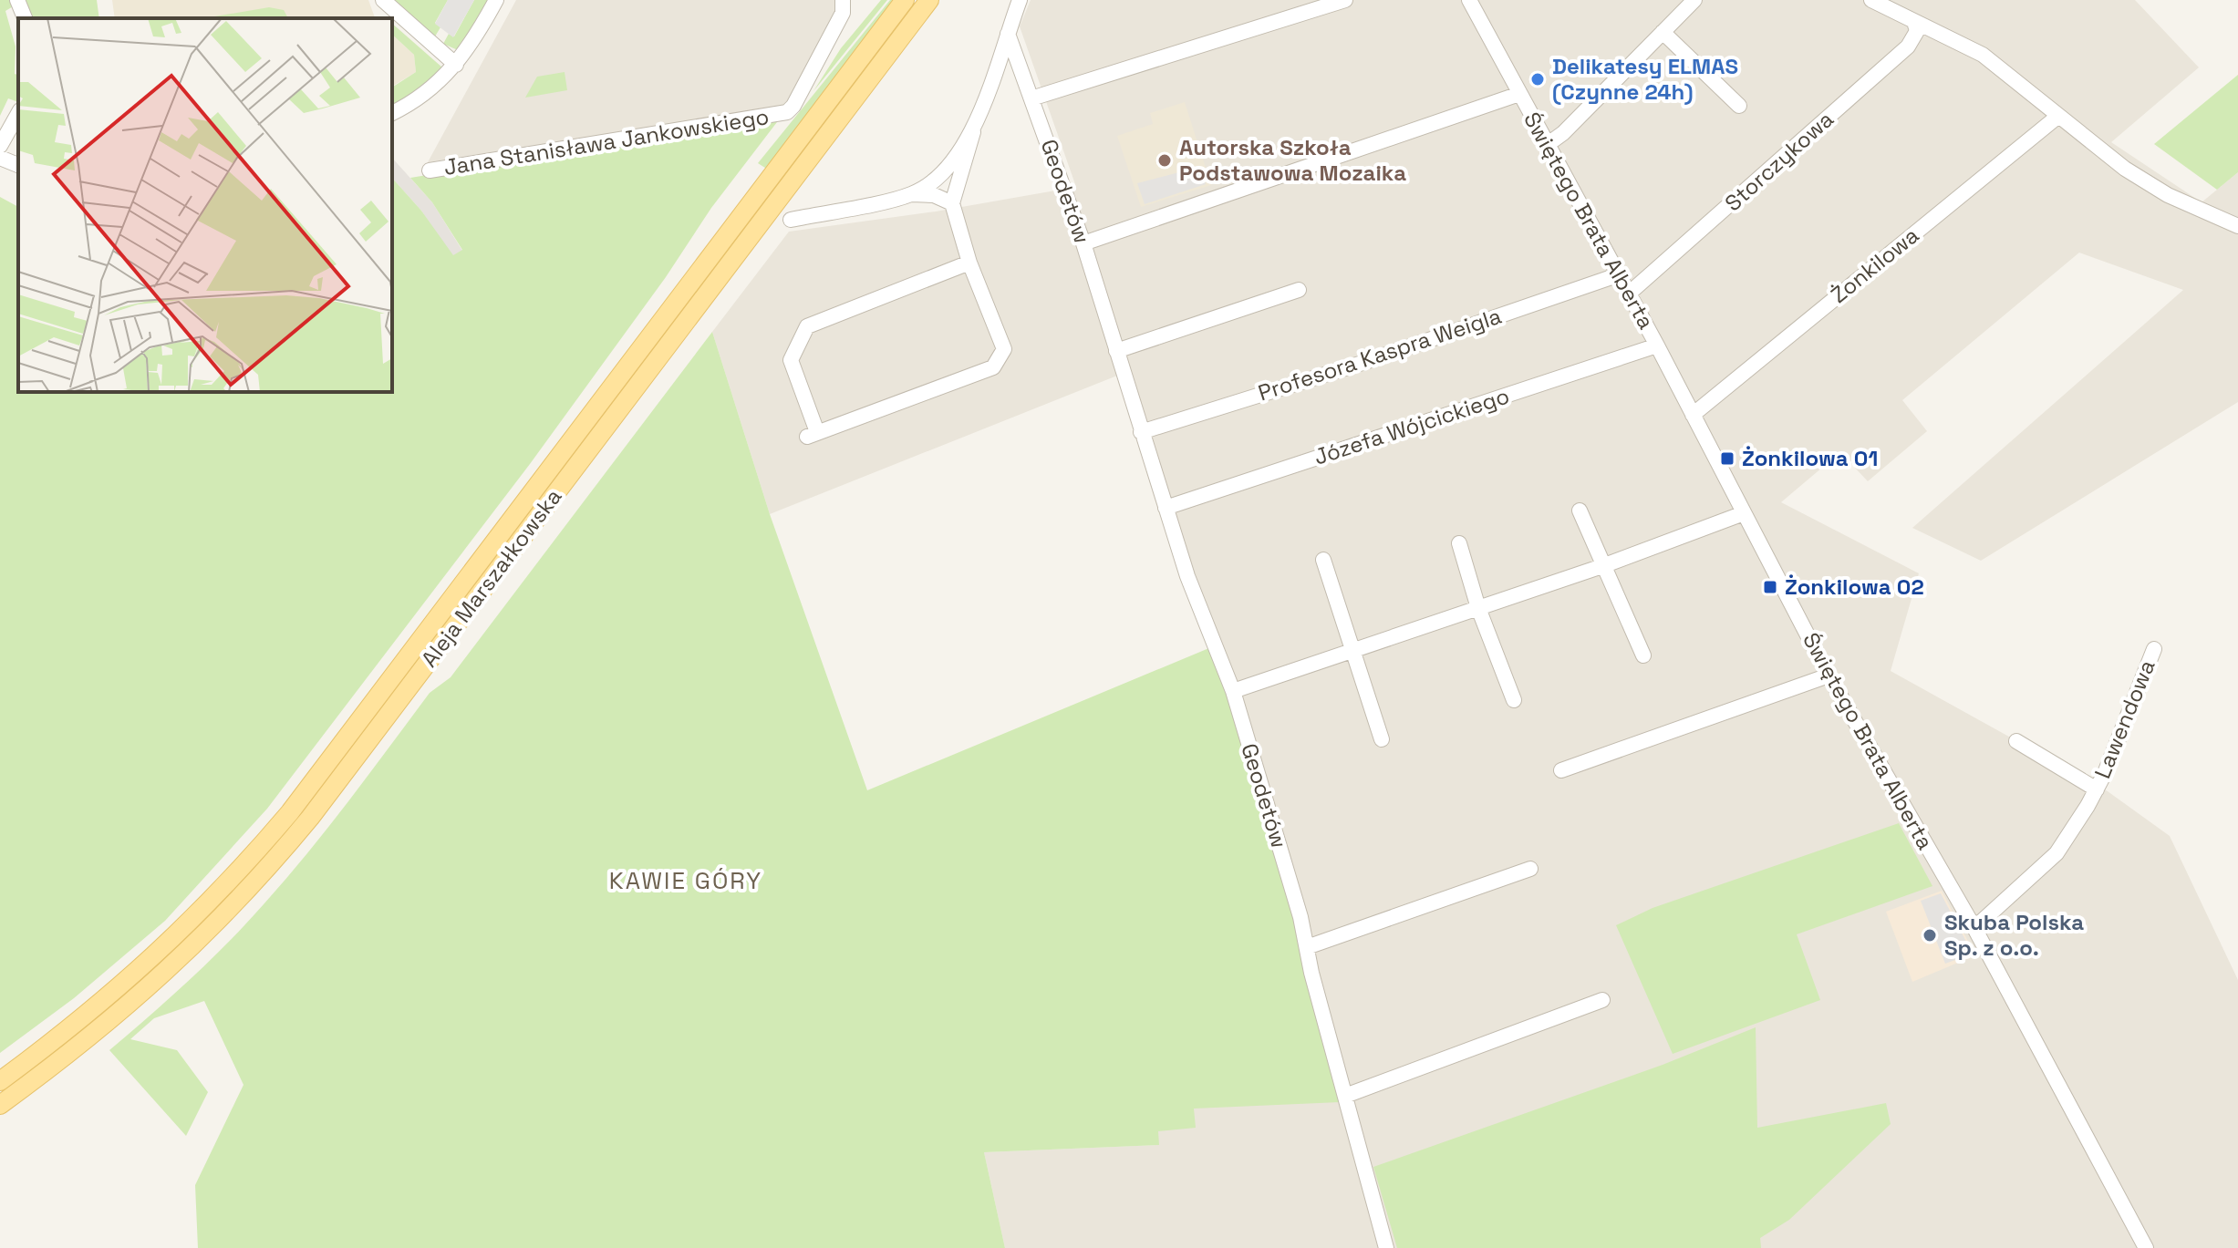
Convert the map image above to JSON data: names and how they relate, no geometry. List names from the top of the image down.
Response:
{
  "streets": {
    "main road": ["Aleja Marszałkowska"],
    "street": [
      "Jana Stanisława Jankowskiego",
      "Storczykowa",
      "Geodetów",
      "Świętego Brata Alberta",
      "Żonkilowa",
      "Profesora Kaspra Weigla",
      "Józefa Wójcickiego",
      "Lawendowa"
    ]
  },
  "crossings": [
    ["Storczykowa", "Świętego Brata Alberta"],
    ["Geodetów", "Profesora Kaspra Weigla"],
    ["Geodetów", "Józefa Wójcickiego"],
    ["Świętego Brata Alberta", "Żonkilowa"],
    ["Świętego Brata Alberta", "Profesora Kaspra Weigla"],
    ["Świętego Brata Alberta", "Józefa Wójcickiego"],
    ["Świętego Brata Alberta", "Lawendowa"]
  ],
  "districts": ["KAWIE GÓRY"],
  "places": {
    "other": ["Delikatesy ELMAS (Czynne 24h)", "Autorska Szkoła Podstawowa Mozaika", "Skuba Polska Sp. z o.o."],
    "transit": ["Żonkilowa 01", "Żonkilowa 02"]
  }
}
